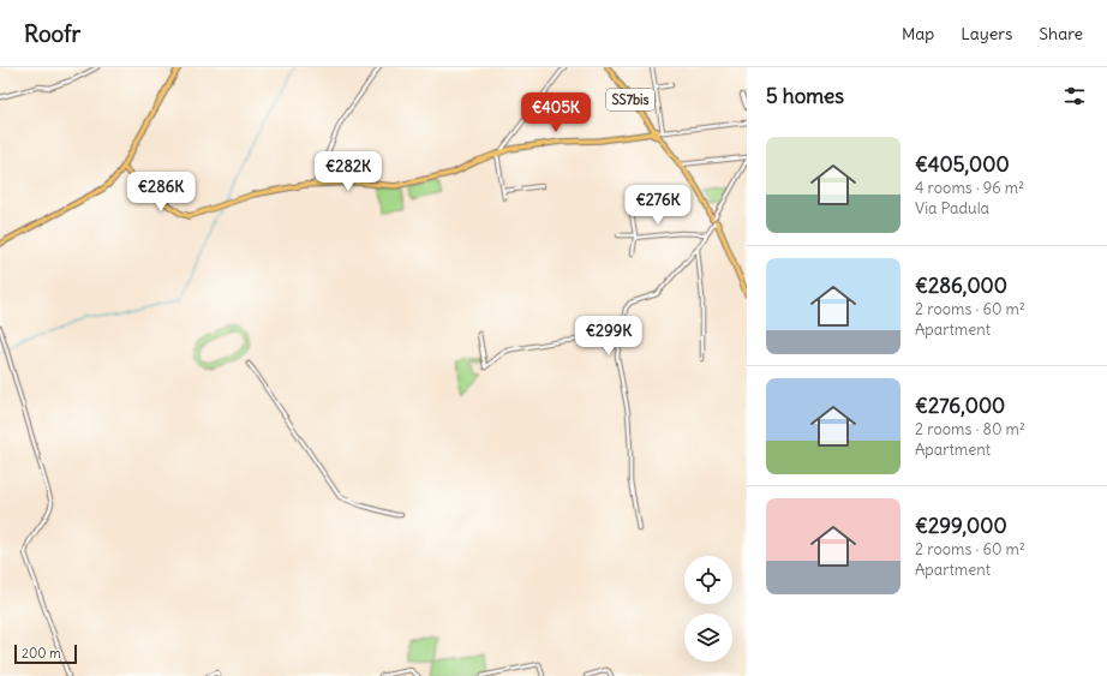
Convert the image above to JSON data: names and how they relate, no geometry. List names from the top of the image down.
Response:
{
  "streets": {
    "main road": ["SS7bis"]
  },
  "scale_bar": "200 m",
  "page": {
    "header": "Roofr",
    "nav": ["Map", "Layers", "Share"],
    "heading": "5 homes",
    "price": [
      "€405K",
      "€282K",
      "€286K",
      "€276K",
      "€299K"
    ],
    "list": [
      {
        "name": "€405,000",
        "note": "4 rooms · 96 m² · Via Padula"
      },
      {
        "name": "€286,000",
        "note": "2 rooms · 60 m² · Apartment"
      },
      {
        "name": "€276,000",
        "note": "2 rooms · 80 m² · Apartment"
      },
      {
        "name": "€299,000",
        "note": "2 rooms · 60 m² · Apartment"
      }
    ],
    "scale": "200 m"
  }
}
